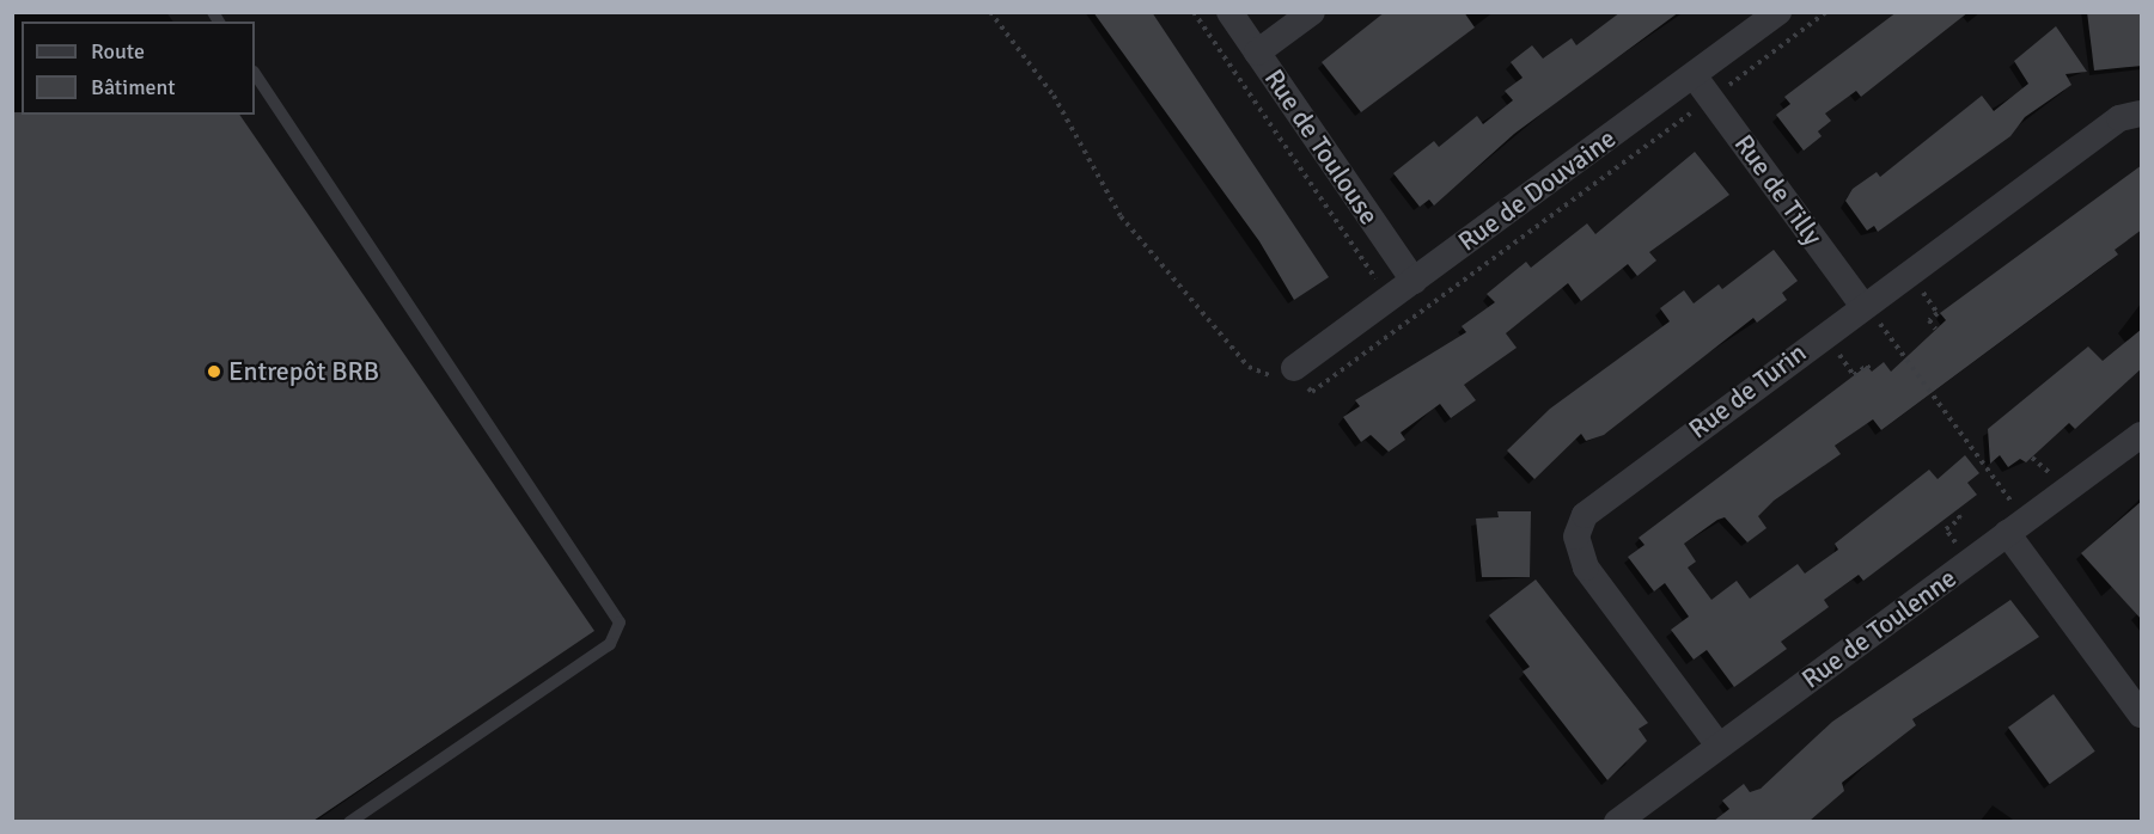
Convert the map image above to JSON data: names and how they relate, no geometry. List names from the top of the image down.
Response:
{
  "streets": {
    "street": [
      "Rue de Toulouse",
      "Rue de Douvaine",
      "Rue de Tilly",
      "Rue de Turin",
      "Rue de Toulenne"
    ]
  },
  "crossings": [
    ["Rue de Toulouse", "Rue de Douvaine"],
    ["Rue de Douvaine", "Rue de Tilly"],
    ["Rue de Tilly", "Rue de Turin"],
    ["Rue de Turin", "Rue de Toulenne"]
  ],
  "places": ["Entrepôt BRB"],
  "legend": ["Route", "Bâtiment"]
}
